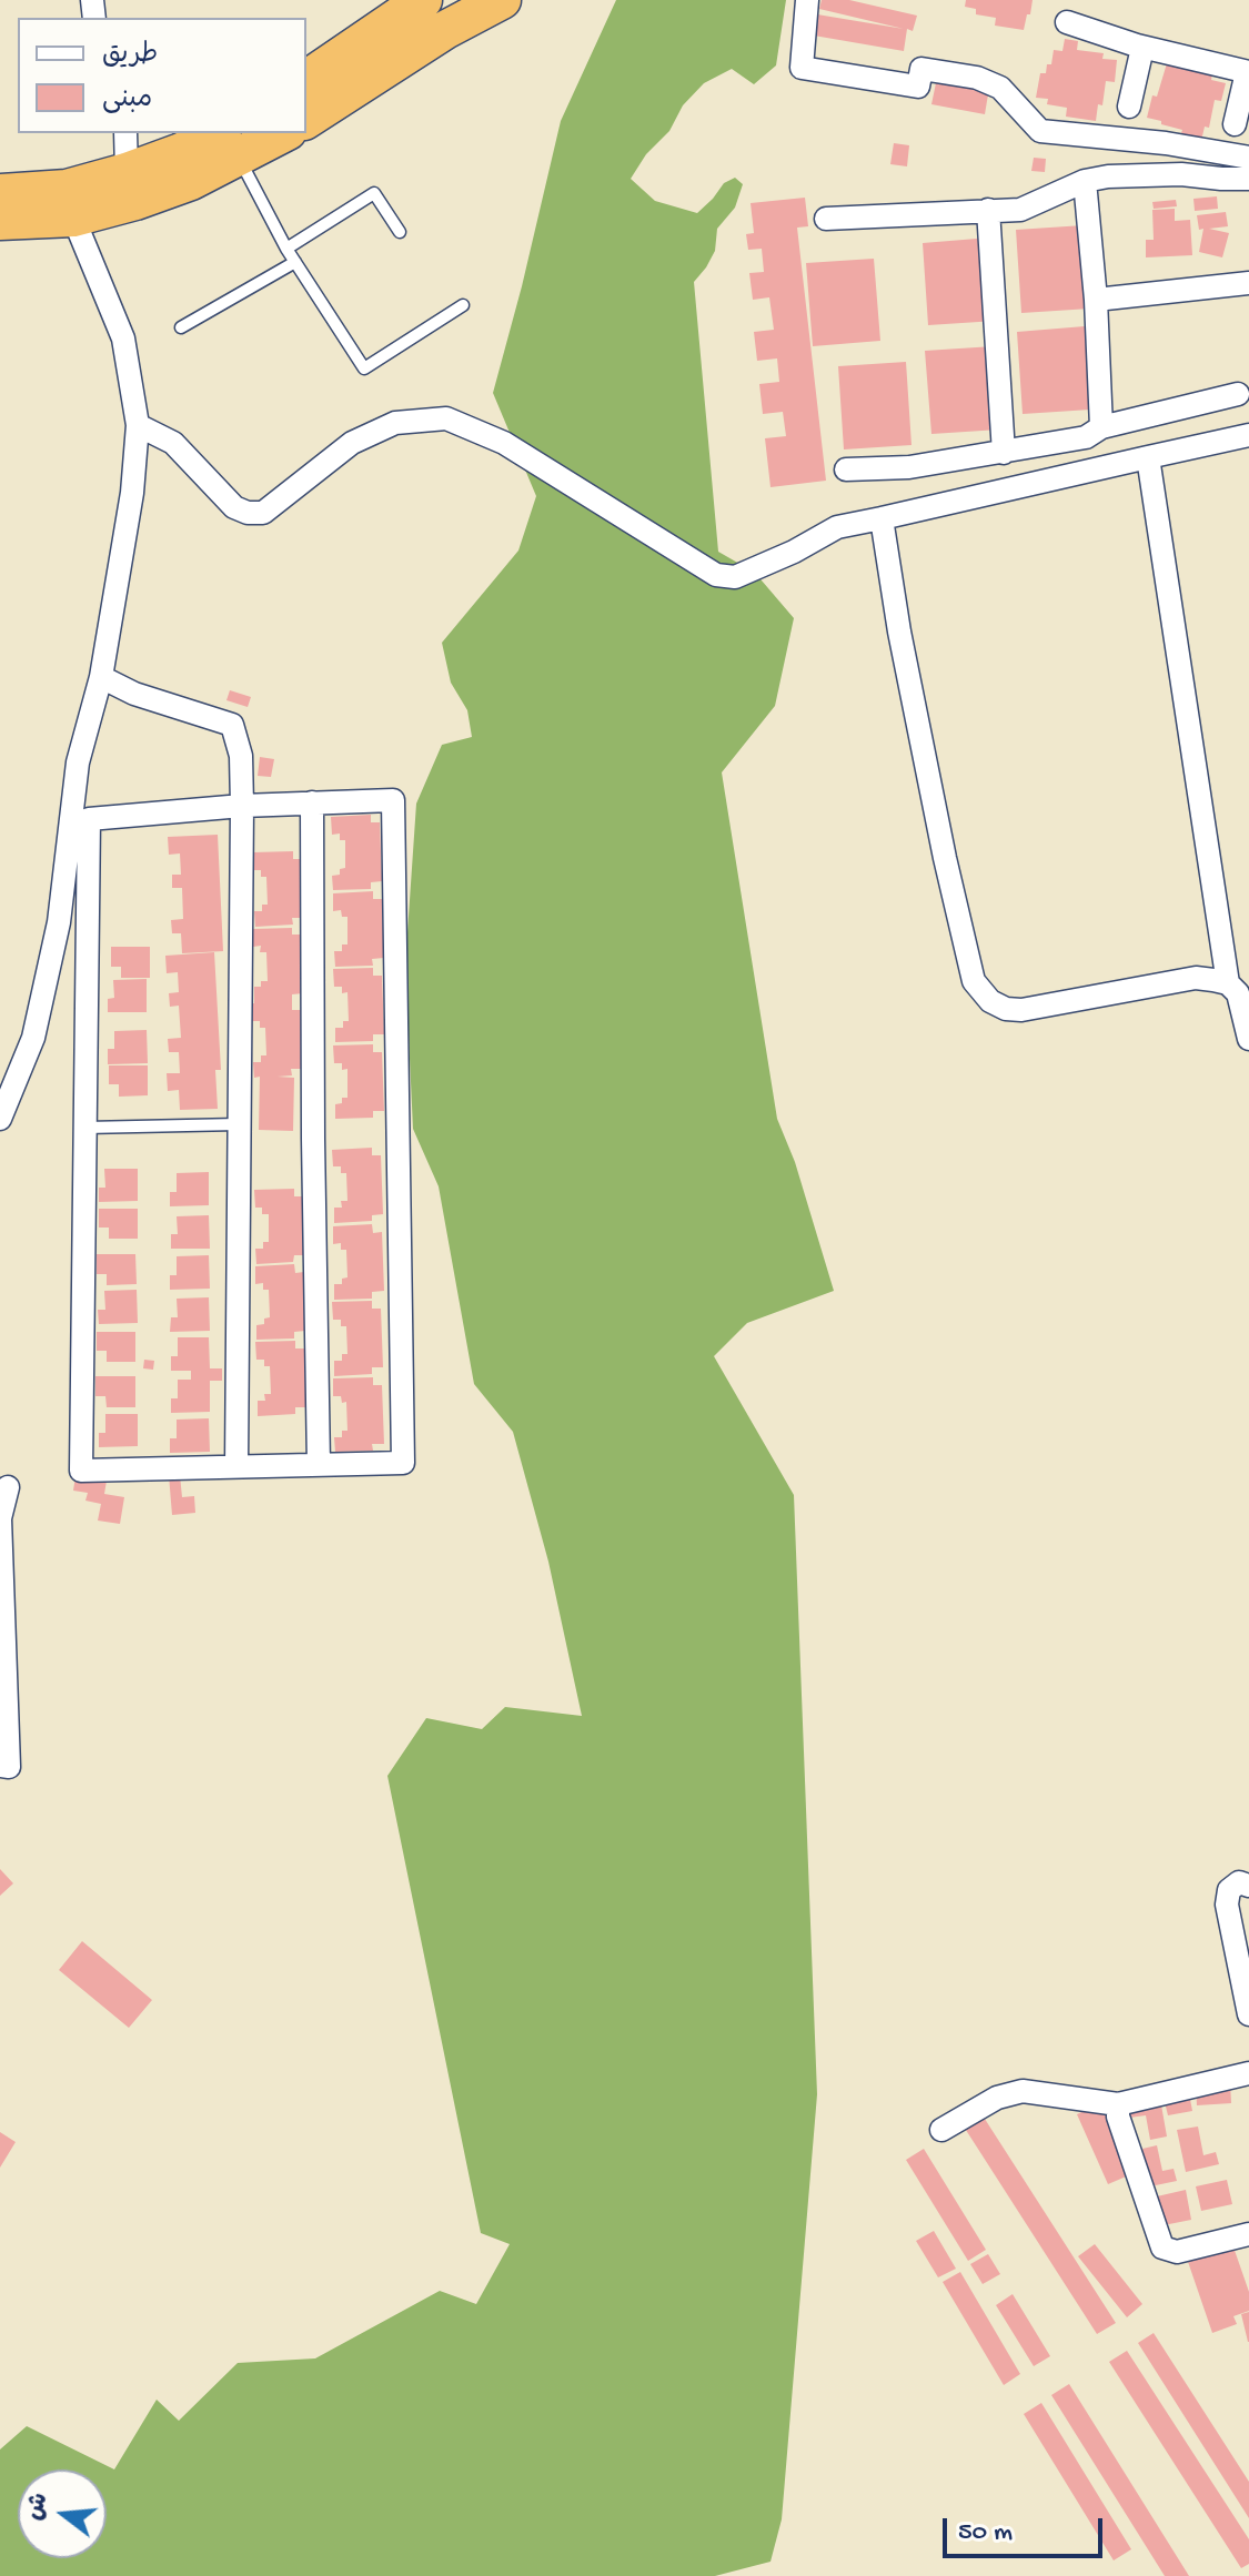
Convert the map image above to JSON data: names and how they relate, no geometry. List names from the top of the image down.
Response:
{
  "legend": ["طريق", "مبنى"],
  "scale_bar": "50 m",
  "north": "left"
}
